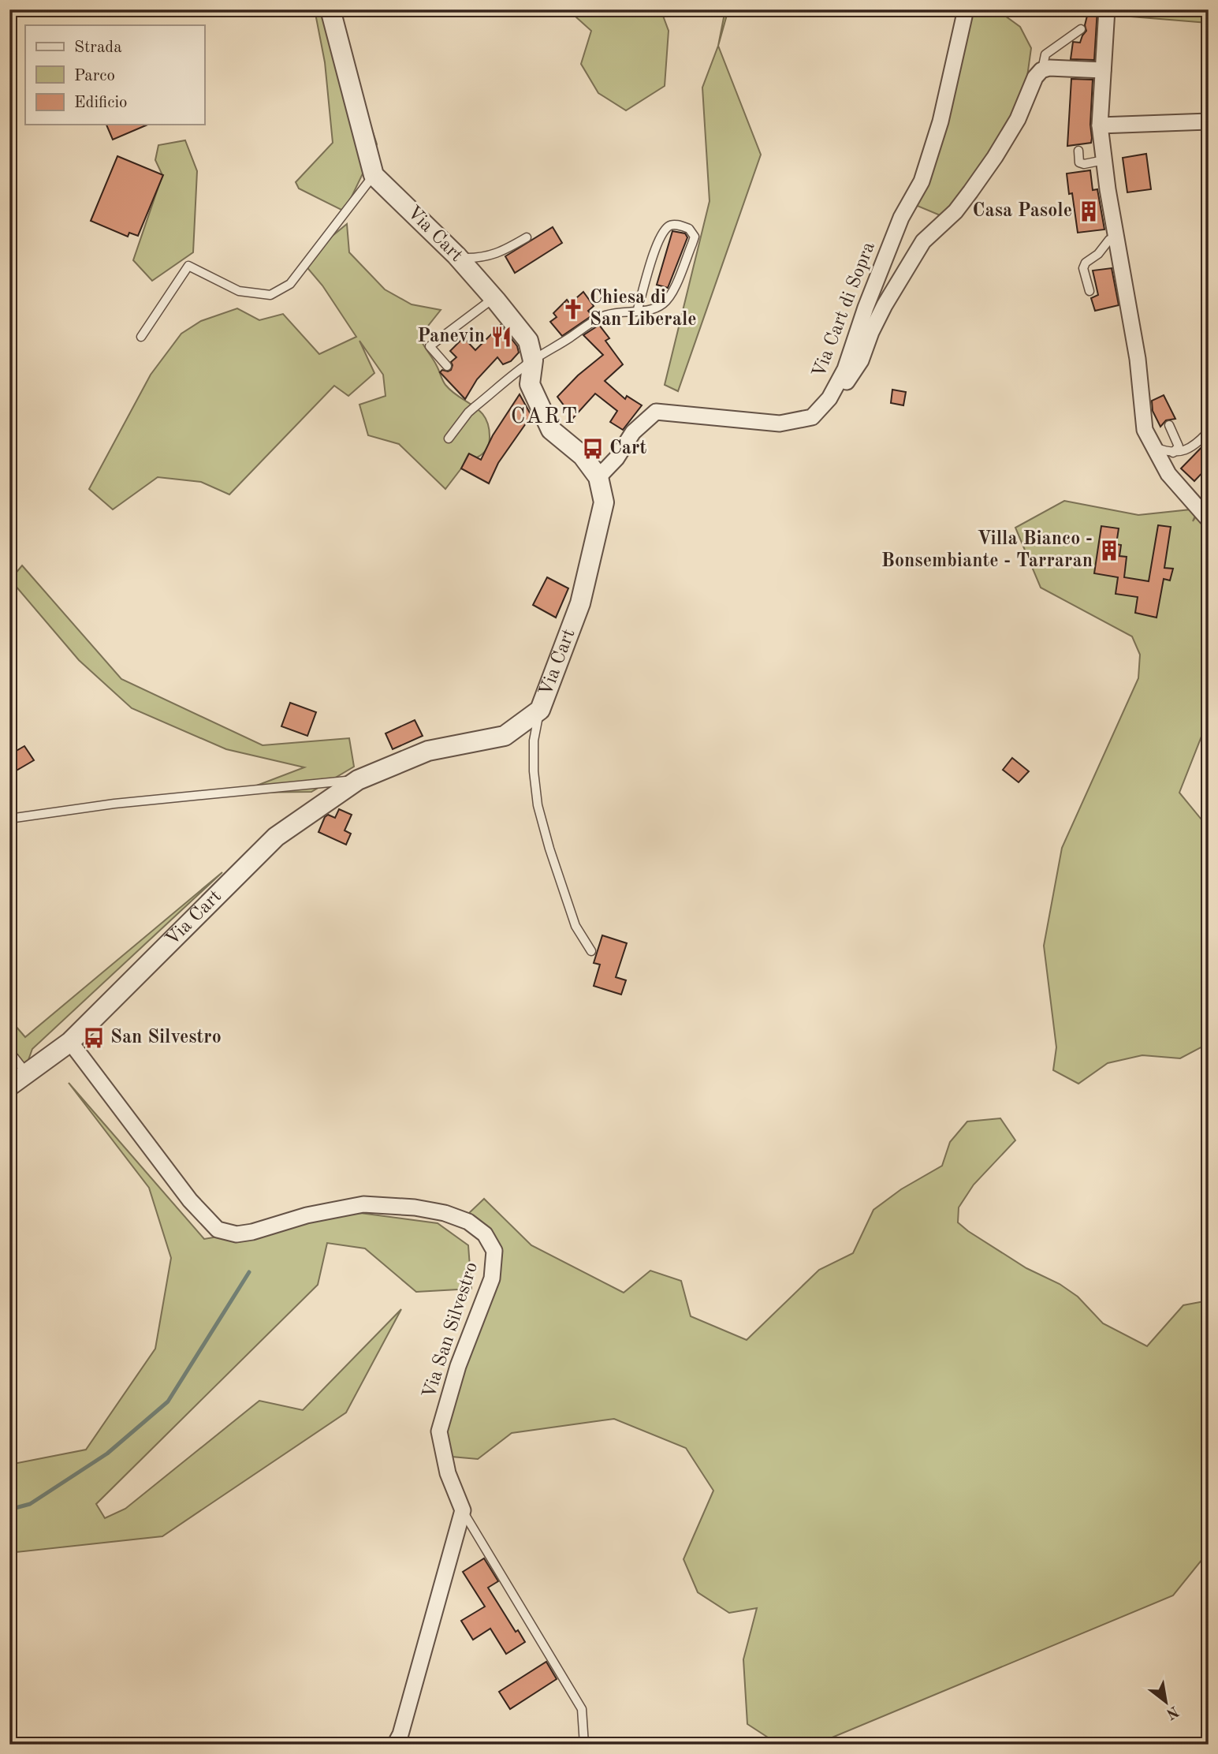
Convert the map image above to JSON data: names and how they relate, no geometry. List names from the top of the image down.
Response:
{
  "streets": {
    "street": ["Via Cart", "Via Cart di Sopra", "Via San Silvestro"]
  },
  "crossings": [
    ["Via Cart", "Via San Silvestro"]
  ],
  "districts": ["CART"],
  "places": {
    "building": ["Casa Pasole", "Villa Bianco - Bonsembiante - Tarraran"],
    "church": ["Chiesa di San Liberale"],
    "restaurant": ["Panevin"],
    "bus stop": ["Cart", "San Silvestro"]
  },
  "legend": ["Strada", "Parco", "Edificio"],
  "north": "bottom right"
}
